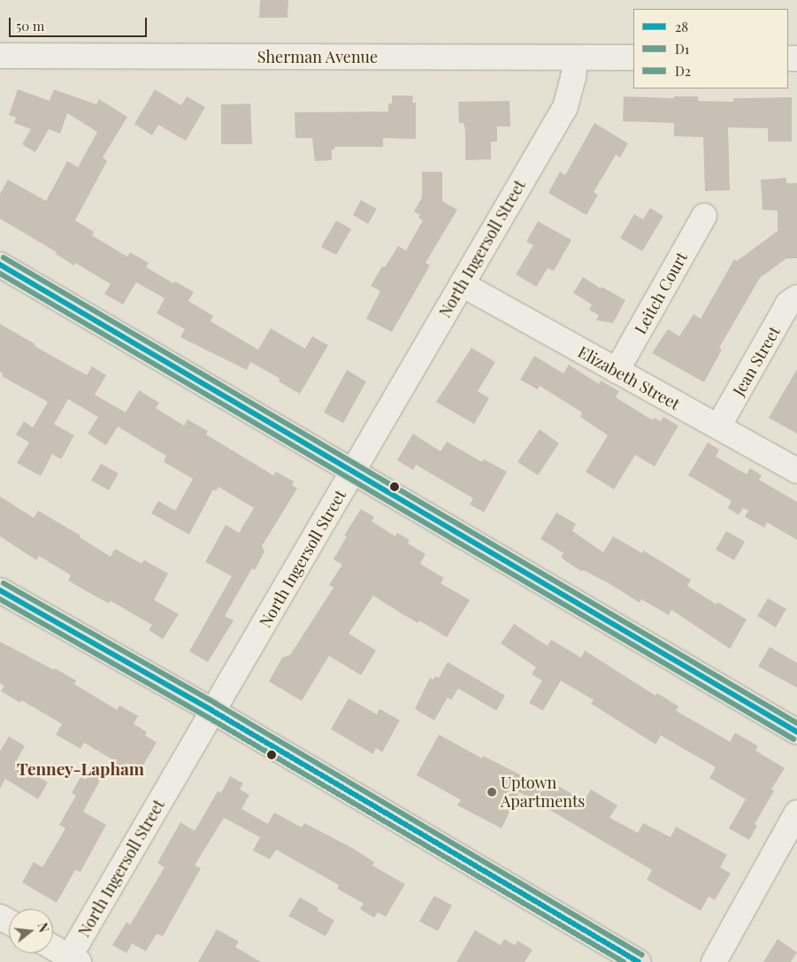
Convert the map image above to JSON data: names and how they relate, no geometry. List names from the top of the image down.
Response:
{
  "streets": {
    "street": [
      "Sherman Avenue",
      "North Ingersoll Street",
      "Leitch Court",
      "Jean Street",
      "Elizabeth Street"
    ]
  },
  "crossings": [
    ["Sherman Avenue", "North Ingersoll Street"],
    ["North Ingersoll Street", "Elizabeth Street"],
    ["Leitch Court", "Elizabeth Street"],
    ["Jean Street", "Elizabeth Street"]
  ],
  "districts": ["Tenney-Lapham"],
  "places": ["Uptown Apartments"],
  "lines": ["transit line D2", "transit line 28", "transit line D1"],
  "legend": ["28", "D1", "D2"],
  "scale_bar": "50 m",
  "north": "right"
}
